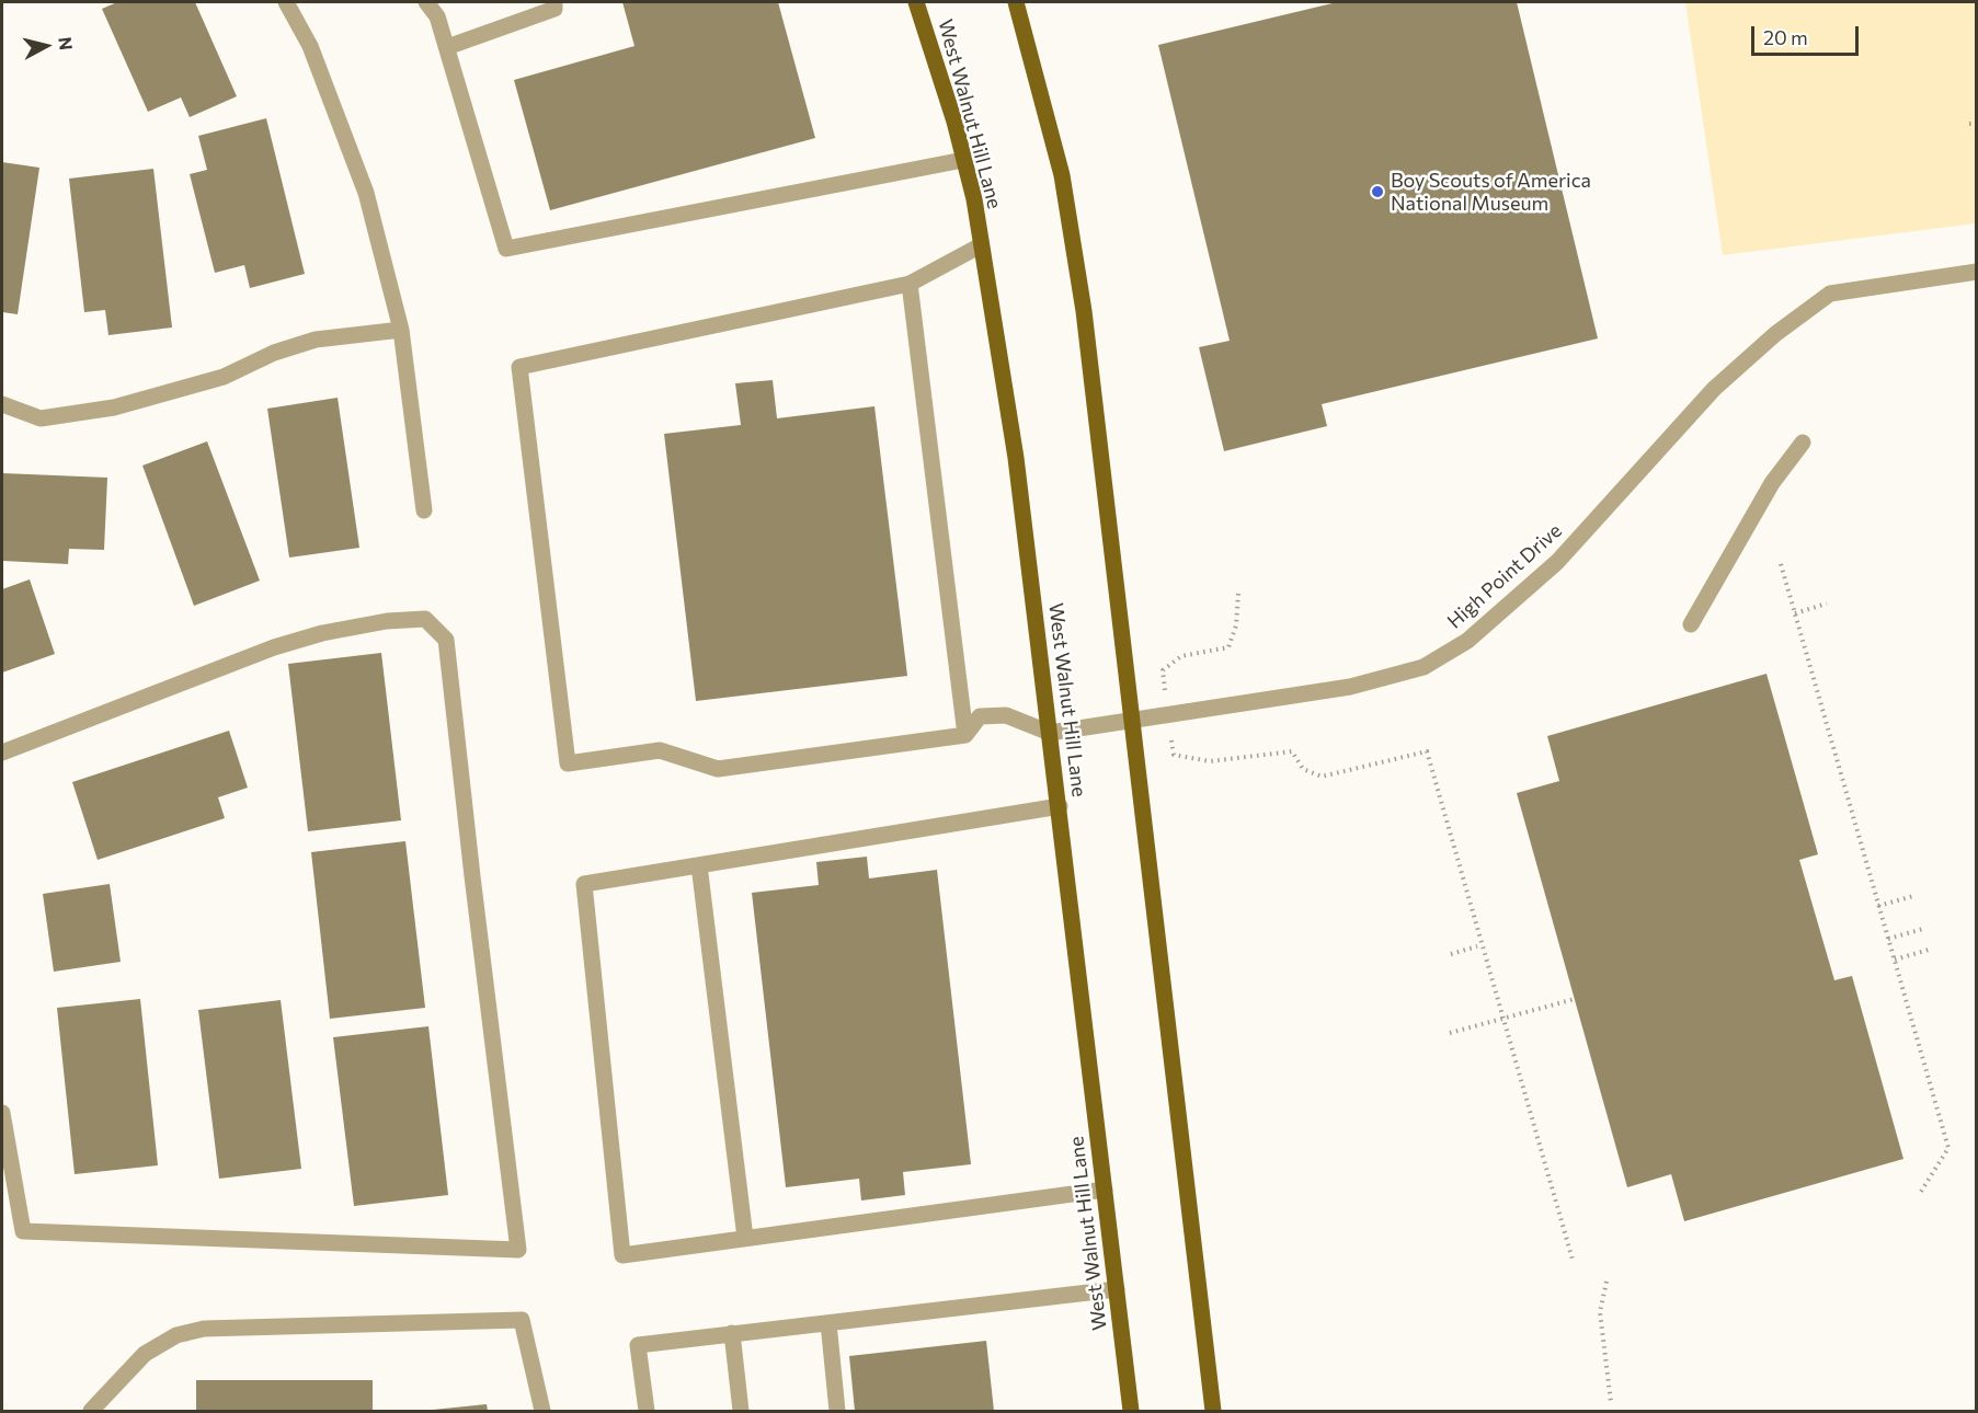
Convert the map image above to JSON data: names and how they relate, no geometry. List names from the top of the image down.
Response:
{
  "streets": {
    "main road": ["West Walnut Hill Lane"],
    "street": ["High Point Drive"]
  },
  "crossings": [
    ["West Walnut Hill Lane", "High Point Drive"]
  ],
  "places": ["Boy Scouts of America National Museum"],
  "scale_bar": "20 m",
  "north": "right"
}
